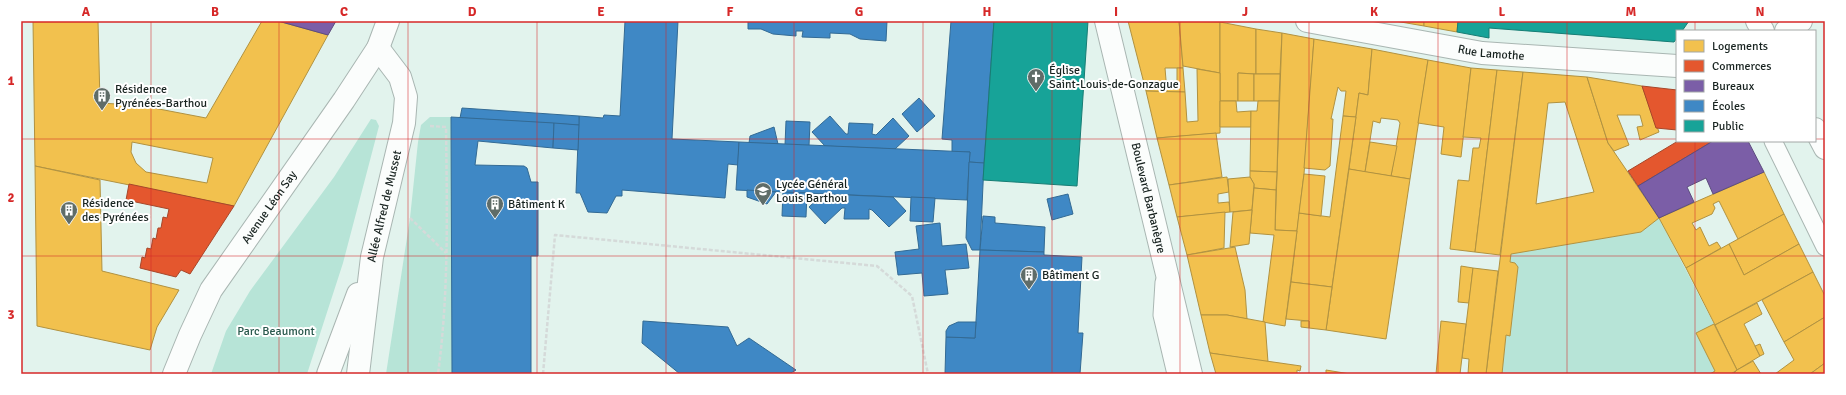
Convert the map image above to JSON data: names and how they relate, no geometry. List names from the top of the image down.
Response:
{
  "streets": {
    "street": [
      "Rue Lamothe",
      "Boulevard Barbanègre",
      "Avenue Léon Say",
      "Allée Alfred de Musset"
    ]
  },
  "crossings": [
    ["Avenue Léon Say", "Allée Alfred de Musset"]
  ],
  "parks": ["Parc Beaumont"],
  "places": {
    "church": ["Église Saint-Louis-de-Gonzague"],
    "building": [
      "Résidence Pyrénées-Barthou",
      "Bâtiment K",
      "Résidence des Pyrénées",
      "Bâtiment G"
    ],
    "school or university": ["Lycée Général Louis Barthou"]
  },
  "legend": [
    "Logements",
    "Commerces",
    "Bureaux",
    "Écoles",
    "Public"
  ],
  "grid": {
    "columns": [
      "A",
      "B",
      "C",
      "D",
      "E",
      "F",
      "G",
      "H",
      "I",
      "J",
      "K",
      "L",
      "M",
      "N"
    ],
    "rows": ["1", "2", "3"]
  }
}
